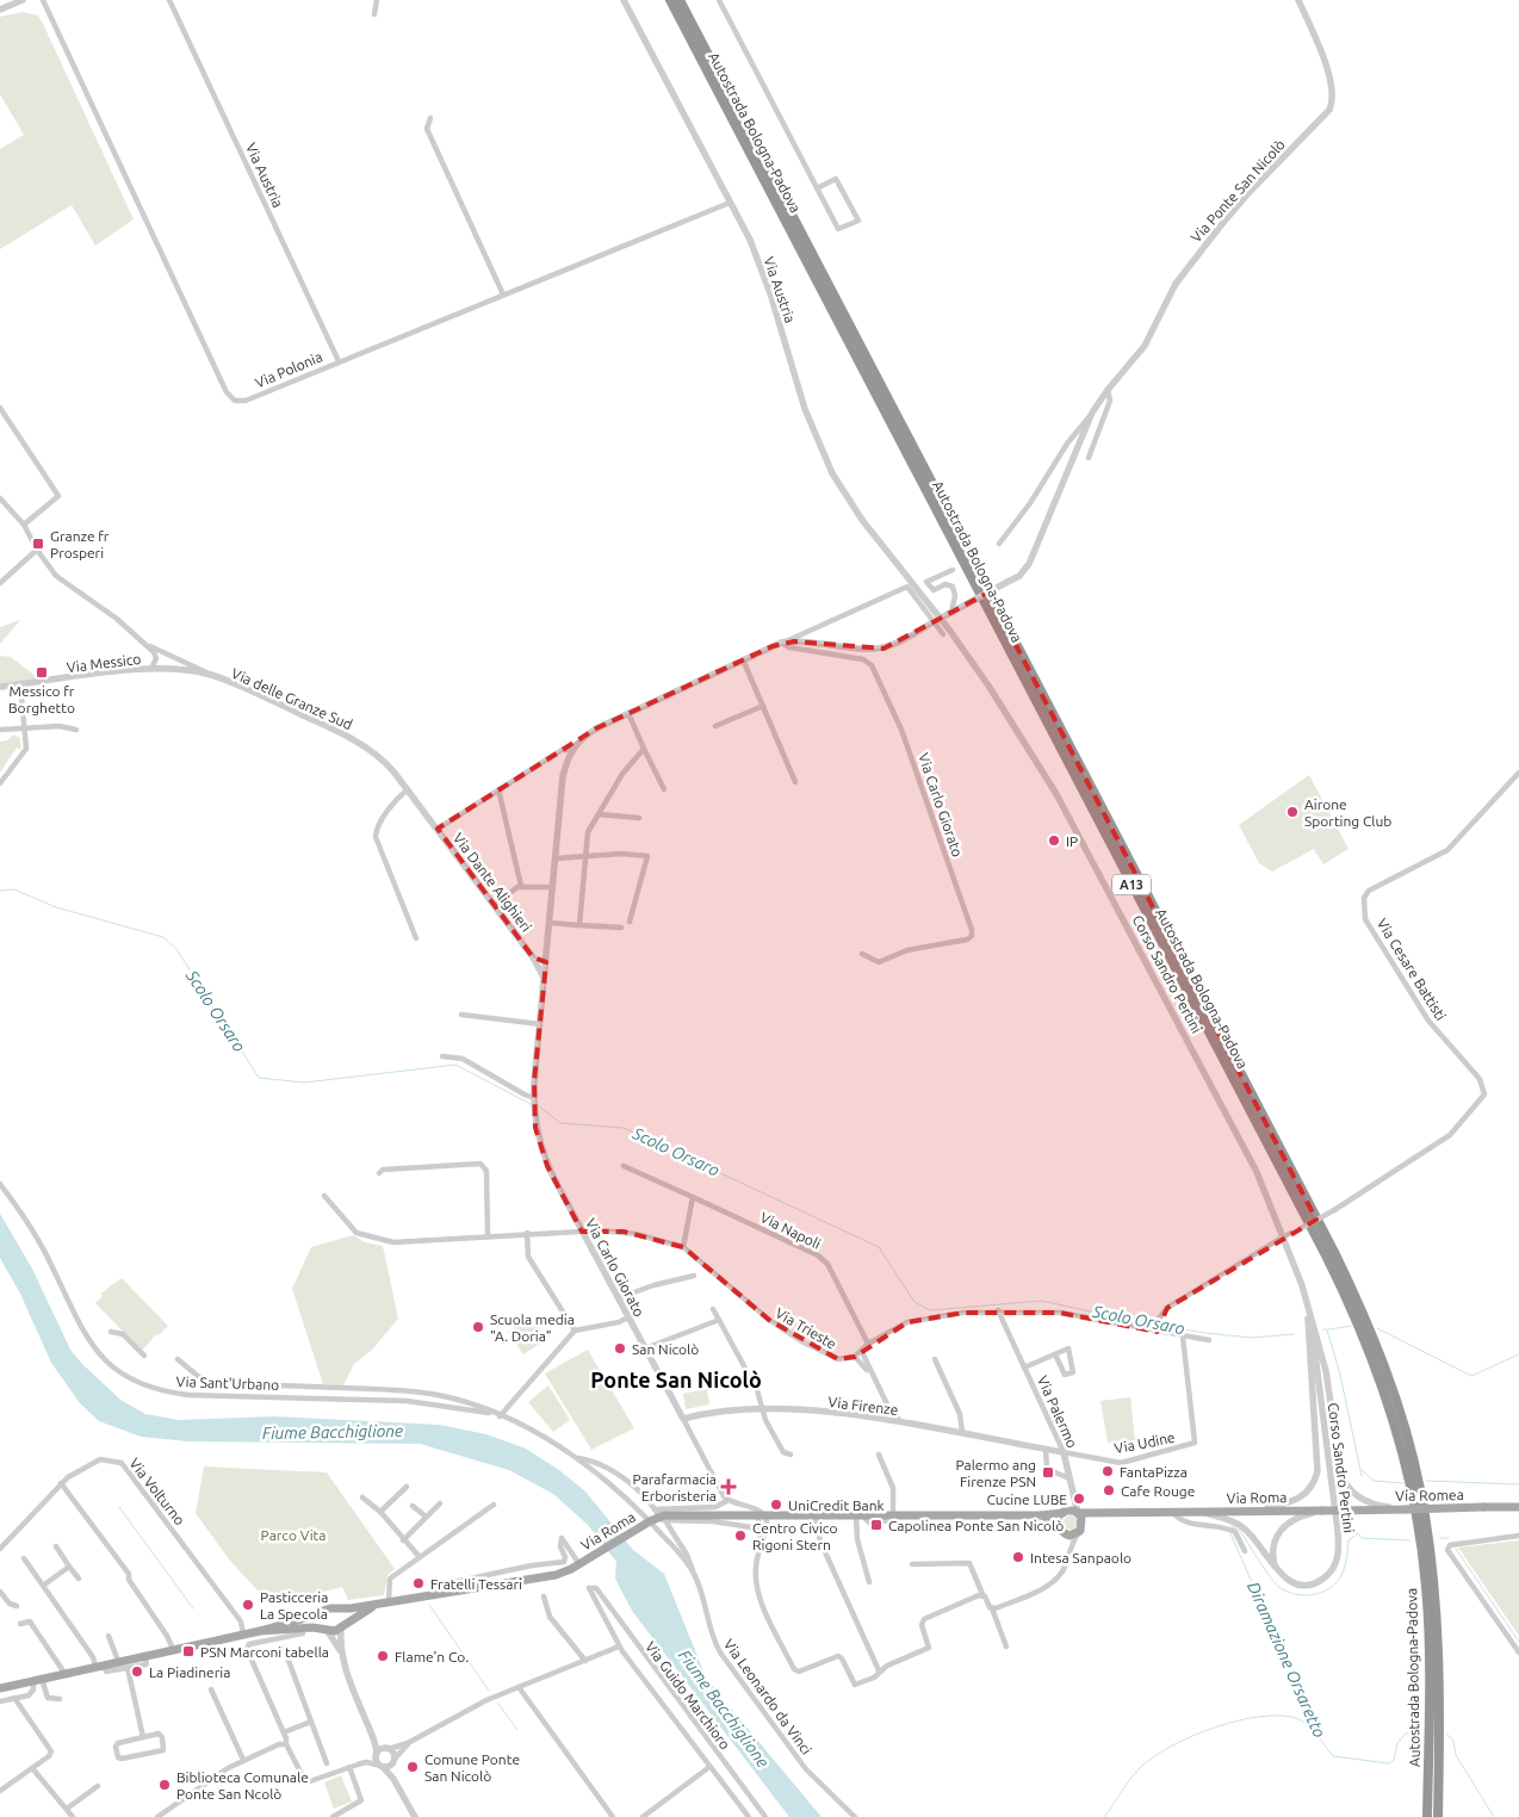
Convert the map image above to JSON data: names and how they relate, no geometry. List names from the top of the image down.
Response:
{
  "streets": {
    "highway": ["Autostrada Bologna-Padova", "A13"],
    "main road": ["Via Romea", "Via Roma"],
    "street": [
      "Via Austria",
      "Via Ponte San Nicolò",
      "Via Polonia",
      "Via Messico",
      "Via delle Granze Sud",
      "Via Carlo Giorato",
      "Via Dante Alighieri",
      "Via Cesare Battisti",
      "Corso Sandro Pertini",
      "Via Napoli",
      "Via Trieste",
      "Via Sant'Urbano",
      "Via Firenze",
      "Via Palermo",
      "Via Udine",
      "Via Volturno",
      "Via Guido Marchioro",
      "Via Leonardo da Vinci"
    ]
  },
  "crossings": [
    ["Via Austria", "Via Polonia"],
    ["Via Austria", "Corso Sandro Pertini"],
    ["Via Messico", "Via delle Granze Sud"],
    ["Via delle Granze Sud", "Via Dante Alighieri"],
    ["Via Carlo Giorato", "Via Dante Alighieri"],
    ["Via Carlo Giorato", "Via Trieste"],
    ["Via Carlo Giorato", "Via Firenze"],
    ["Via Carlo Giorato", "Via Roma"],
    ["Corso Sandro Pertini", "Via Romea"],
    ["Corso Sandro Pertini", "Via Roma"],
    ["Via Sant'Urbano", "Via Roma"],
    ["Via Sant'Urbano", "Via Leonardo da Vinci"],
    ["Via Firenze", "Via Palermo"],
    ["Via Firenze", "Via Udine"],
    ["Via Palermo", "Via Udine"],
    ["Via Palermo", "Via Roma"],
    ["Via Romea", "Via Roma"],
    ["Via Roma", "Via Leonardo da Vinci"]
  ],
  "districts": ["Ponte San Nicolò"],
  "water": ["Scolo Orsaro", "Fiume Bacchiglione", "Diramazione Orsaretto"],
  "parks": ["Parco Vita"],
  "places": {
    "transit": [
      "Granze fr Prosperi",
      "Messico fr Borghetto",
      "Palermo ang Firenze PSN",
      "Capolinea Ponte San Nicolò",
      "PSN Marconi tabella"
    ],
    "other": [
      "Airone Sporting Club",
      "IP",
      "Scuola media \"A. Doria\"",
      "San Nicolò",
      "FantaPizza",
      "Cafe Rouge",
      "Cucine LUBE",
      "UniCredit Bank",
      "Centro Civico Rigoni Stern",
      "Intesa Sanpaolo",
      "Fratelli Tessari",
      "Pasticceria La Specola",
      "Flame'n Co.",
      "La Piadineria",
      "Comune Ponte San Nicolò",
      "Biblioteca Comunale Ponte San Ncolò"
    ],
    "health": ["Parafarmacia Erboristeria"]
  }
}
